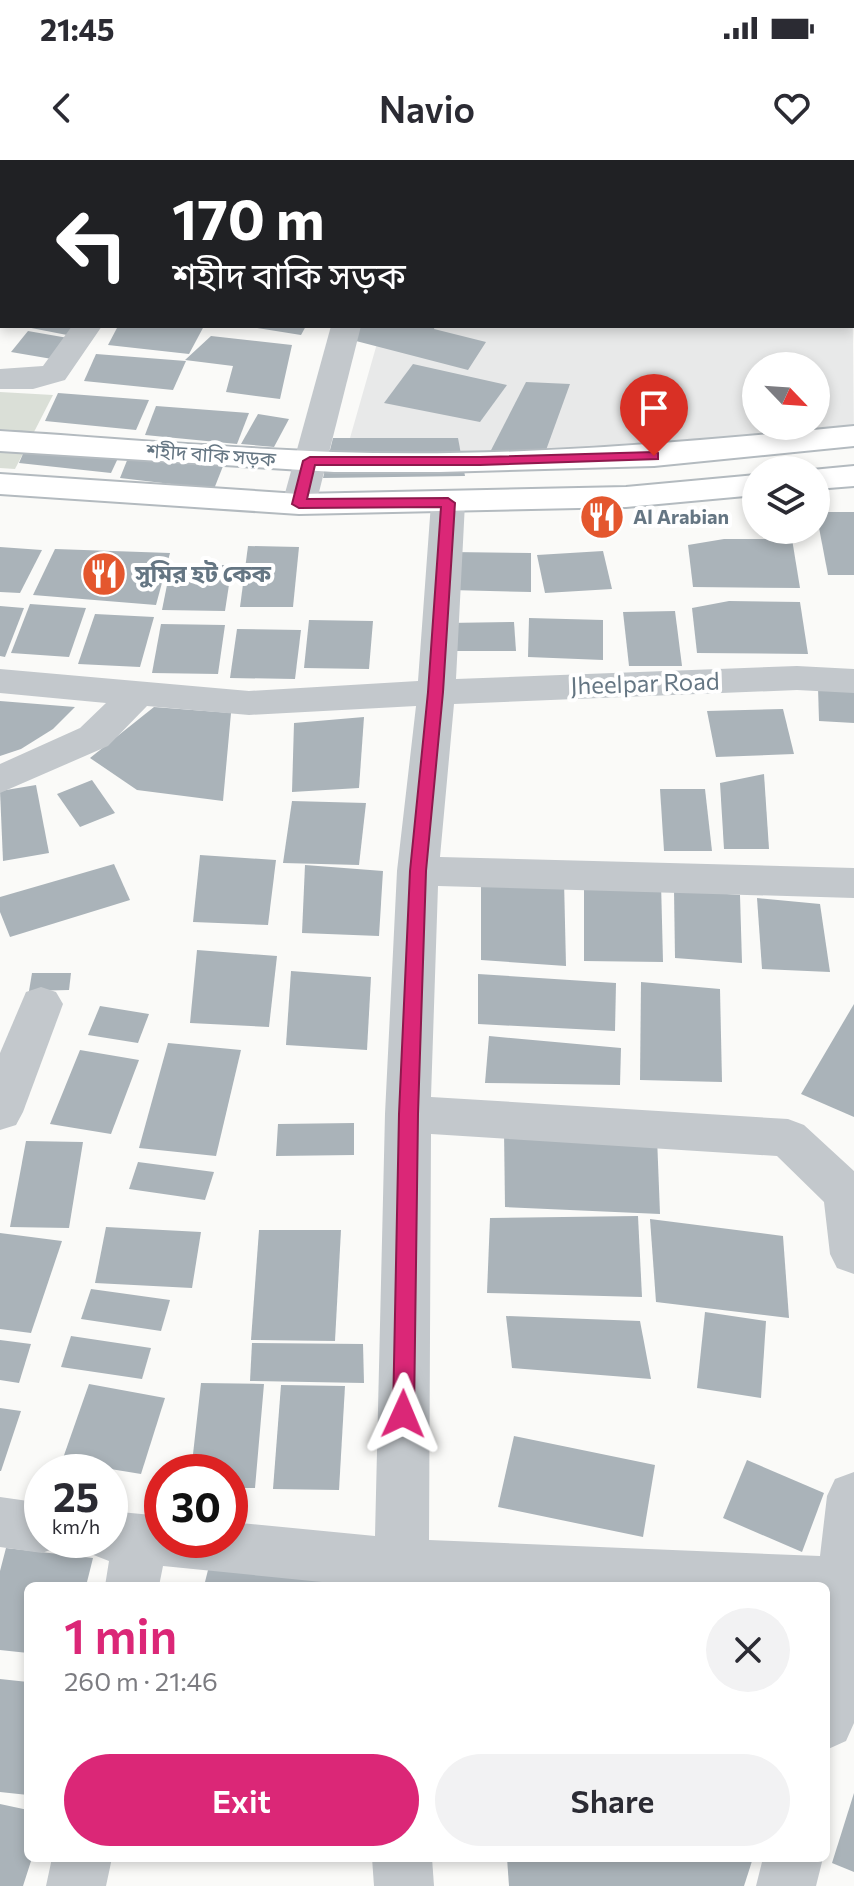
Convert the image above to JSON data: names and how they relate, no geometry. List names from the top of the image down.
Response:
{
  "streets": {
    "street": ["শহীদ বাকি সড়ক", "Jheelpar Road"]
  },
  "places": {
    "restaurant": ["Al Arabian", "সুমির হট কেক"]
  },
  "north": "bottom right",
  "page": {
    "status": "21:45",
    "header": "Navio",
    "turn": ["170 m", "শহীদ বাকি সড়ক"],
    "speed": "25 km/h",
    "limit": "30",
    "heading": ["1 min", "260 m · 21:46"],
    "buttons": ["Exit", "Share"]
  }
}
